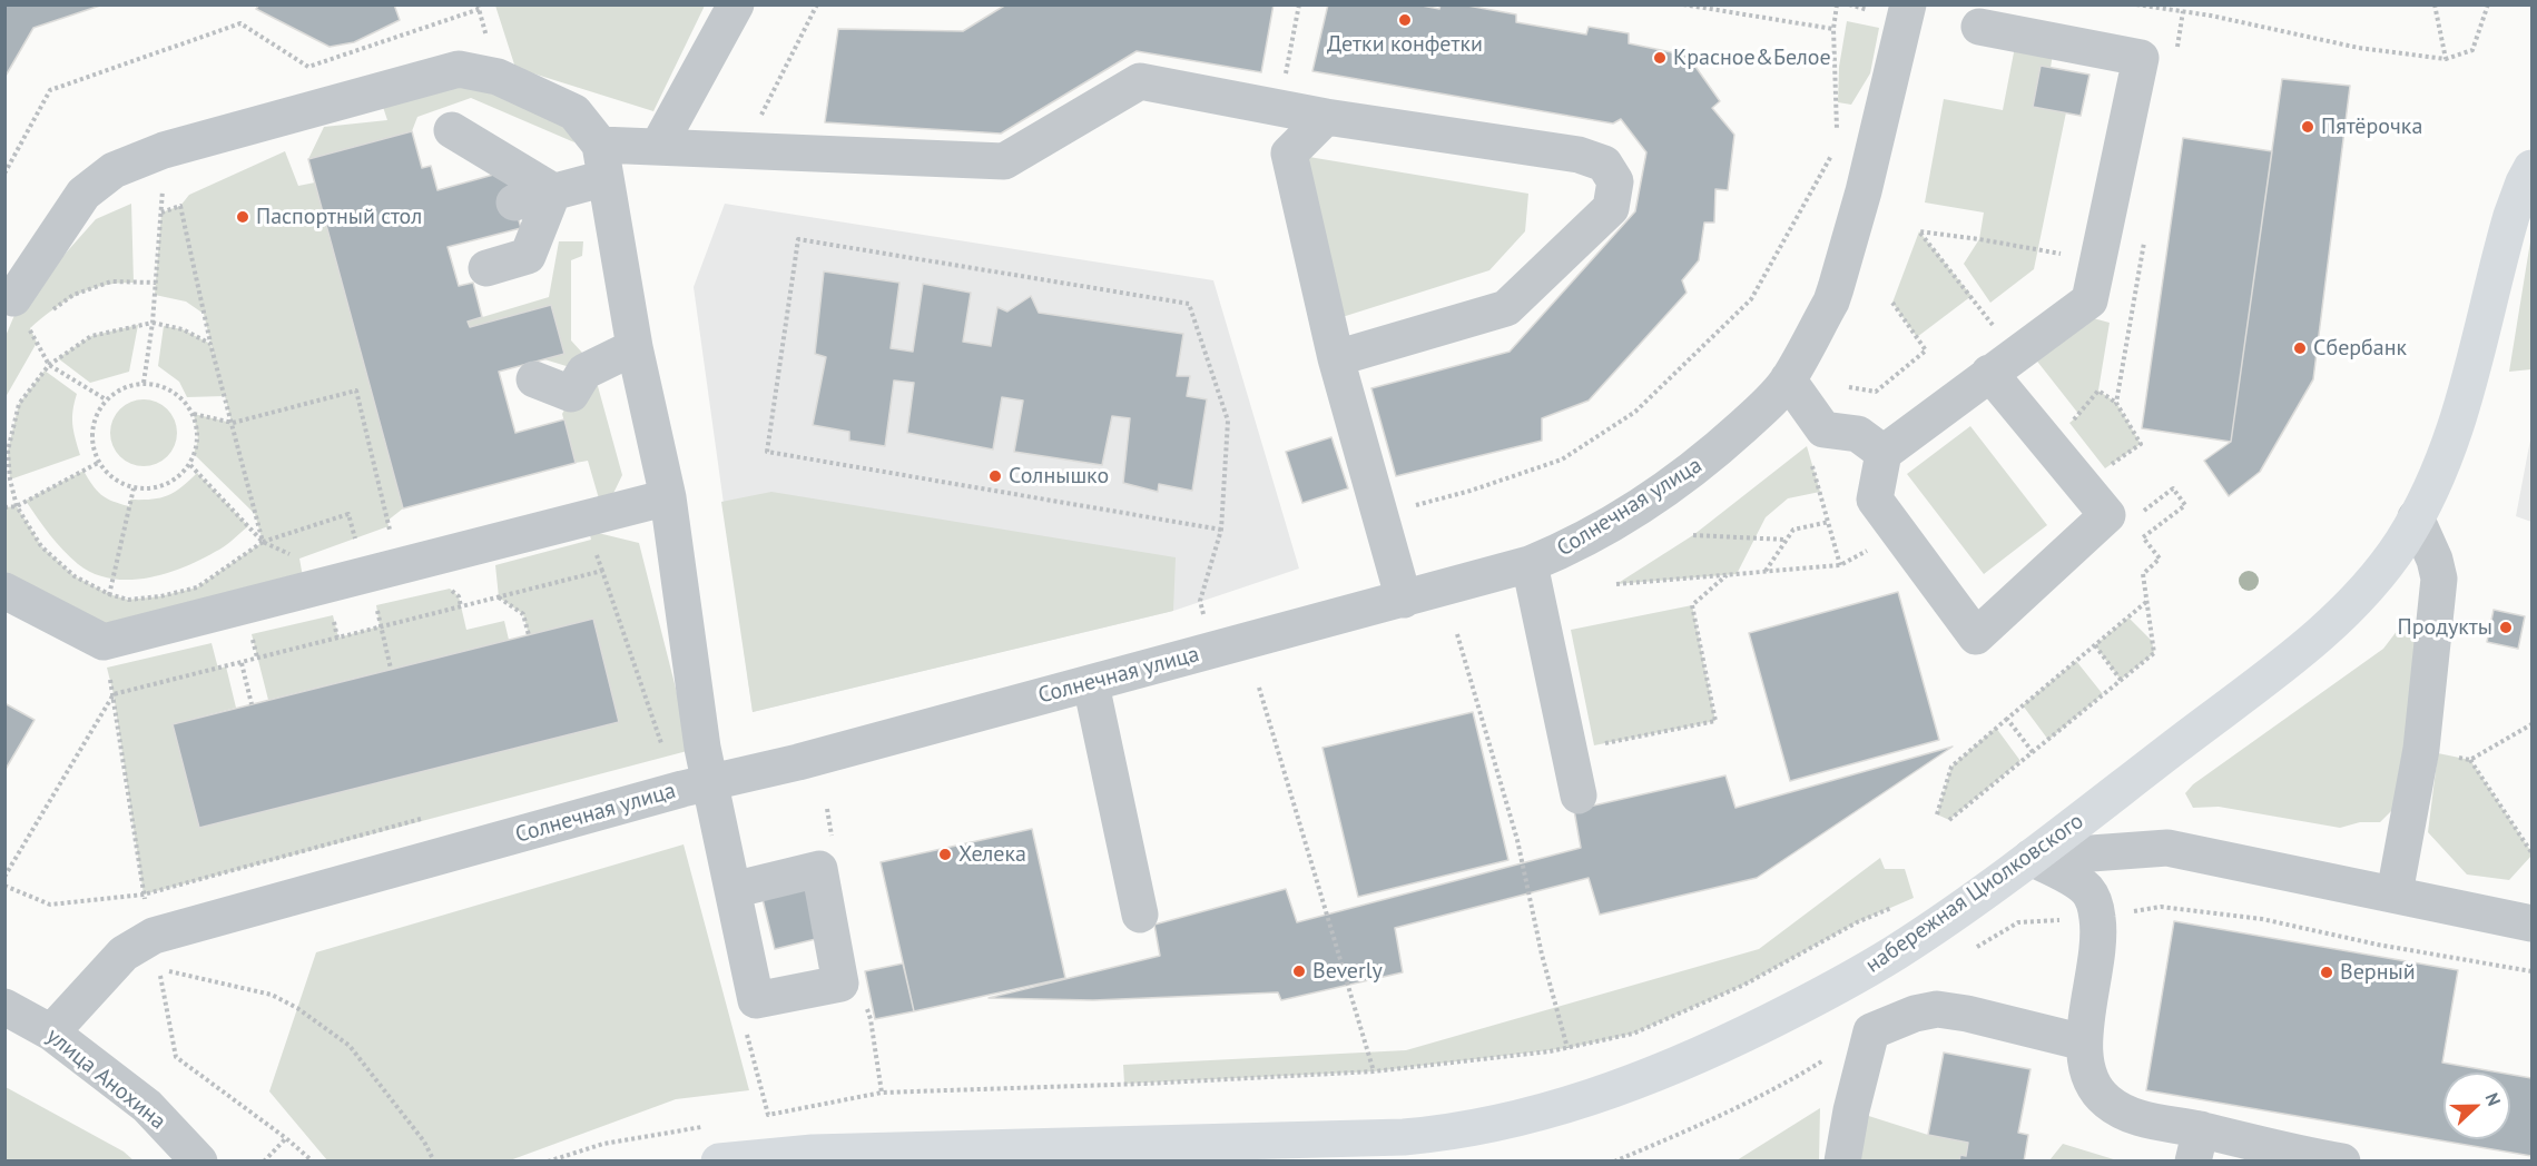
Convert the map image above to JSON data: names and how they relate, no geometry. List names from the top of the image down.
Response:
{
  "streets": {
    "main road": ["набережная Циолковского"],
    "street": ["Солнечная улица", "улица Анохина"]
  },
  "crossings": [
    ["Солнечная улица", "улица Анохина"]
  ],
  "places": [
    "Детки конфетки",
    "Красное&Белое",
    "Пятёрочка",
    "Паспортный стол",
    "Сбербанк",
    "Солнышко",
    "Продукты",
    "Хелека",
    "Beverly",
    "Верный"
  ],
  "north": "right"
}
